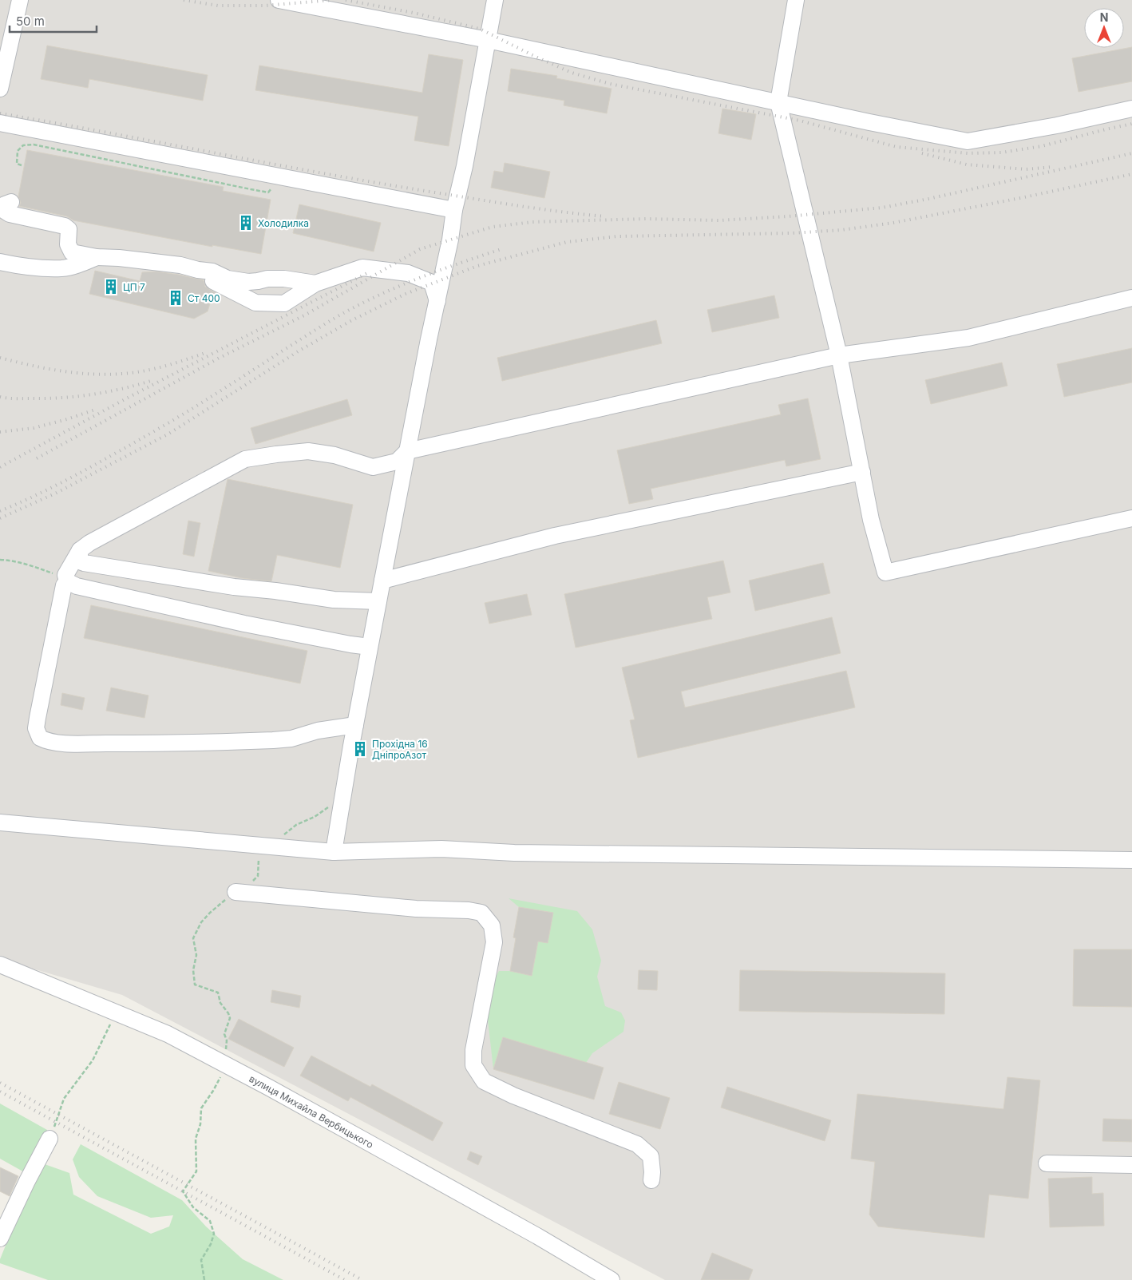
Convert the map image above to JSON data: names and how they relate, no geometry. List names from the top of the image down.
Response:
{
  "streets": {
    "street": ["вулиця Михайла Вербицького"]
  },
  "places": {
    "building": [
      "Холодилка",
      "ЦП 7",
      "Ст 400",
      "Прохідна 16 ДніпроАзот"
    ]
  },
  "scale_bar": "50 m",
  "north": "top"
}
